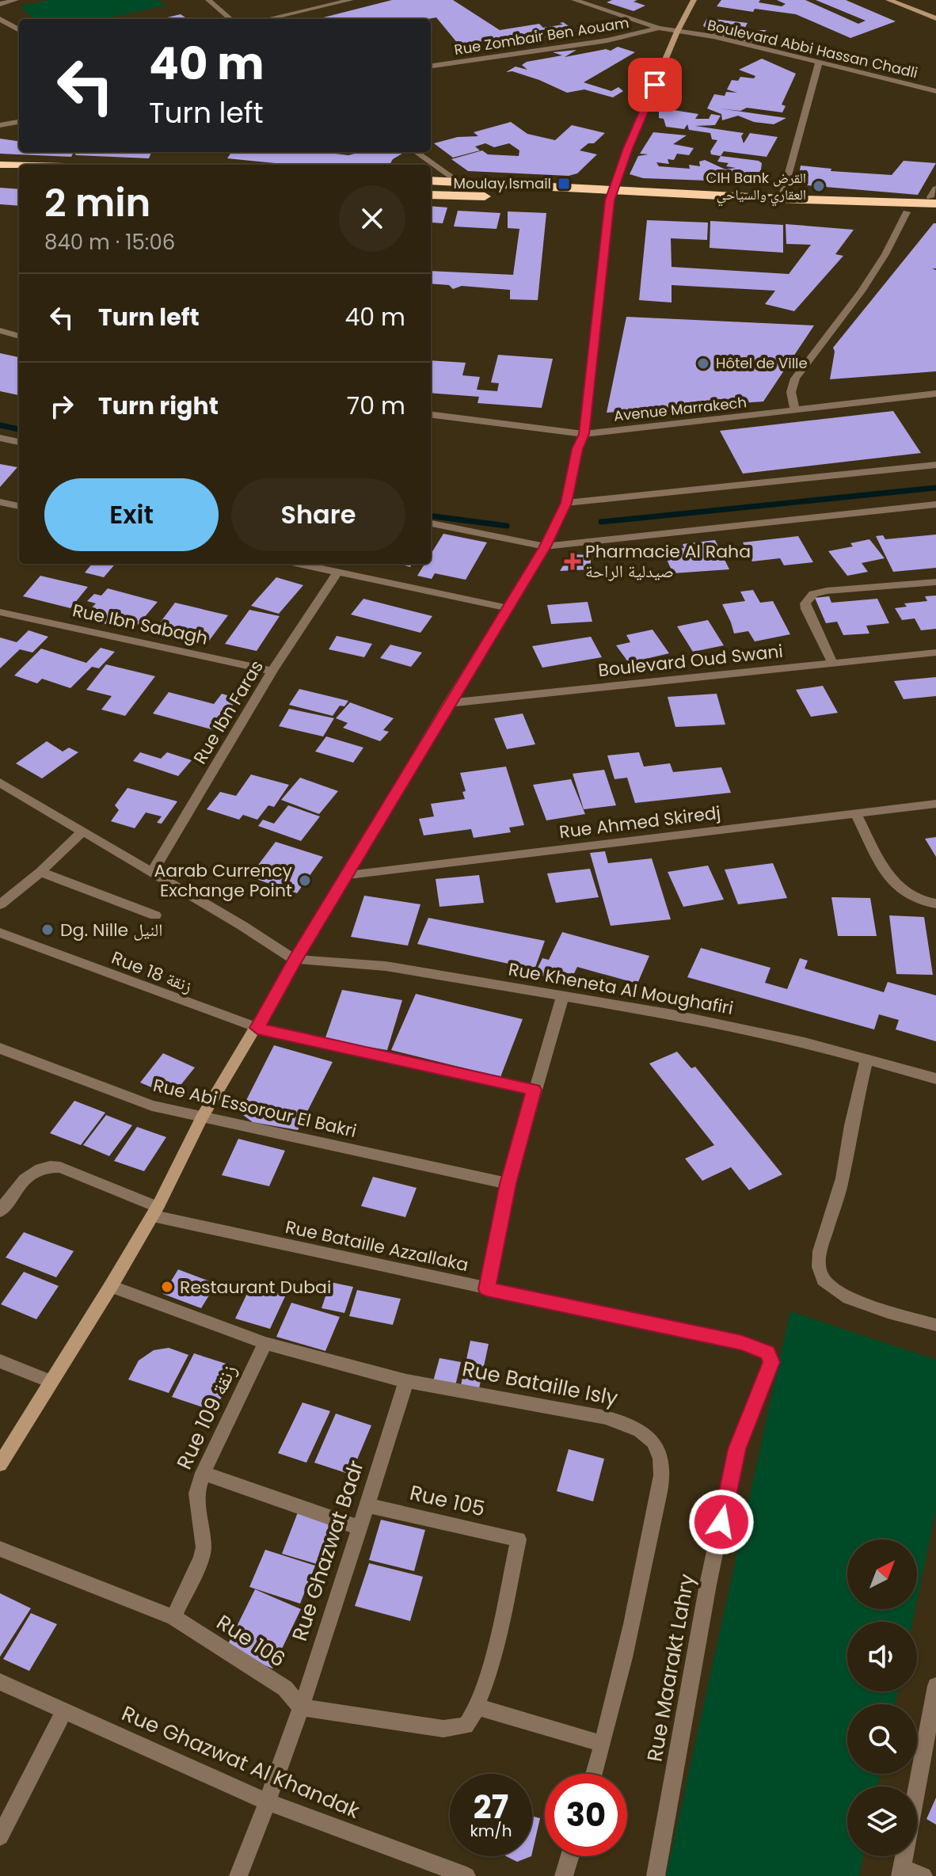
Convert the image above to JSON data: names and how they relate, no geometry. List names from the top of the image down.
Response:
{
  "streets": {
    "street": [
      "Rue Zombair Ben Aouam",
      "Boulevard Abbi Hassan Chadli",
      "Avenue Marrakech",
      "Rue Ibn Sabagh",
      "Boulevard Oud Swani",
      "Rue Ibn Faras",
      "Rue Ahmed Skiredj",
      "Rue 18 زنقة",
      "Rue Kheneta Al Moughafiri",
      "Rue Abi Essorour El Bakri",
      "Rue Bataille Azzallaka",
      "Rue Bataille Isly",
      "Rue 109 زنقة",
      "Rue 105",
      "Rue Ghazwat Badr",
      "Rue 106",
      "Rue Maarakt Lahry",
      "Rue Ghazwat Al Khandak"
    ]
  },
  "crossings": [
    ["Rue Zombair Ben Aouam", "Boulevard Abbi Hassan Chadli"],
    ["Rue Ibn Sabagh", "Rue Ibn Faras"],
    ["Rue Bataille Azzallaka", "Rue Maarakt Lahry"],
    ["Rue Bataille Isly", "Rue 109 زنقة"],
    ["Rue Bataille Isly", "Rue Ghazwat Badr"],
    ["Rue 109 زنقة", "Rue 106"],
    ["Rue 105", "Rue Ghazwat Badr"],
    ["Rue Ghazwat Badr", "Rue 106"],
    ["Rue Ghazwat Badr", "Rue Ghazwat Al Khandak"]
  ],
  "places": {
    "transit": ["Moulay Ismail"],
    "other": [
      "CIH Bank القرض العقاري والسياحي",
      "Hôtel de Ville",
      "Aarab Currency Exchange Point",
      "Dg. Nille النيل",
      "Restaurant Dubai"
    ],
    "health": ["Pharmacie Al Raha صيدلية الراحة"]
  },
  "north": "top right",
  "page": {
    "turn": ["40 m", "Turn left"],
    "heading": ["2 min", "840 m · 15:06"],
    "list": [
      {
        "name": "Turn left",
        "value": "40 m"
      },
      {
        "name": "Turn right",
        "value": "70 m"
      }
    ],
    "buttons": ["Exit", "Share"],
    "speed": "27 km/h",
    "limit": "30"
  }
}
